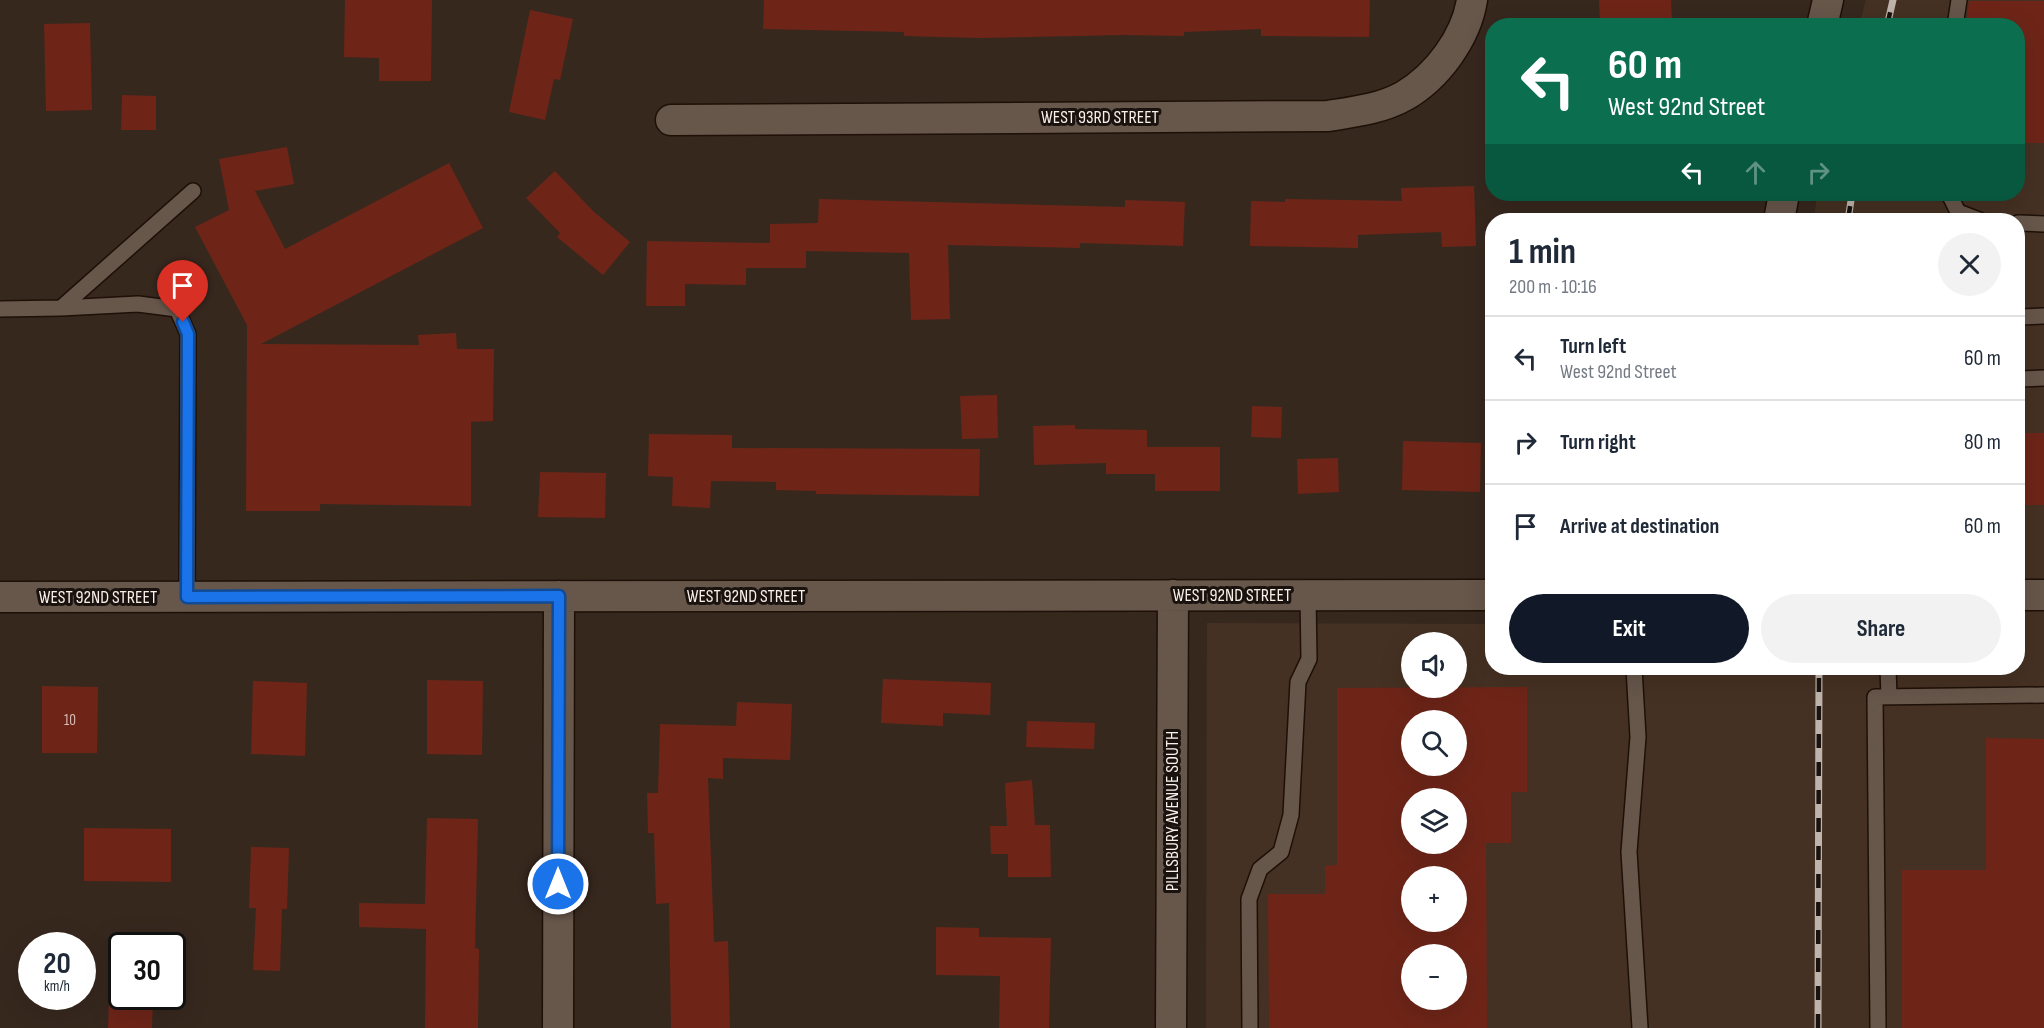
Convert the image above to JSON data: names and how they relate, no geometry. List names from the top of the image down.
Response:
{
  "streets": {
    "street": ["WEST 93RD STREET", "WEST 92ND STREET", "PILLSBURY AVENUE SOUTH"]
  },
  "crossings": [
    ["WEST 92ND STREET", "PILLSBURY AVENUE SOUTH"]
  ],
  "house_numbers": ["10"],
  "page": {
    "turn": ["60 m", "West 92nd Street"],
    "heading": ["1 min", "200 m · 10:16"],
    "list": [
      {
        "name": "Turn left",
        "note": "West 92nd Street",
        "value": "60 m"
      },
      {
        "name": "Turn right",
        "value": "80 m"
      },
      {
        "name": "Arrive at destination",
        "value": "60 m"
      }
    ],
    "buttons": ["Exit", "Share"],
    "map_buttons": ["+", "−"],
    "speed": "20 km/h",
    "limit": "30"
  }
}
